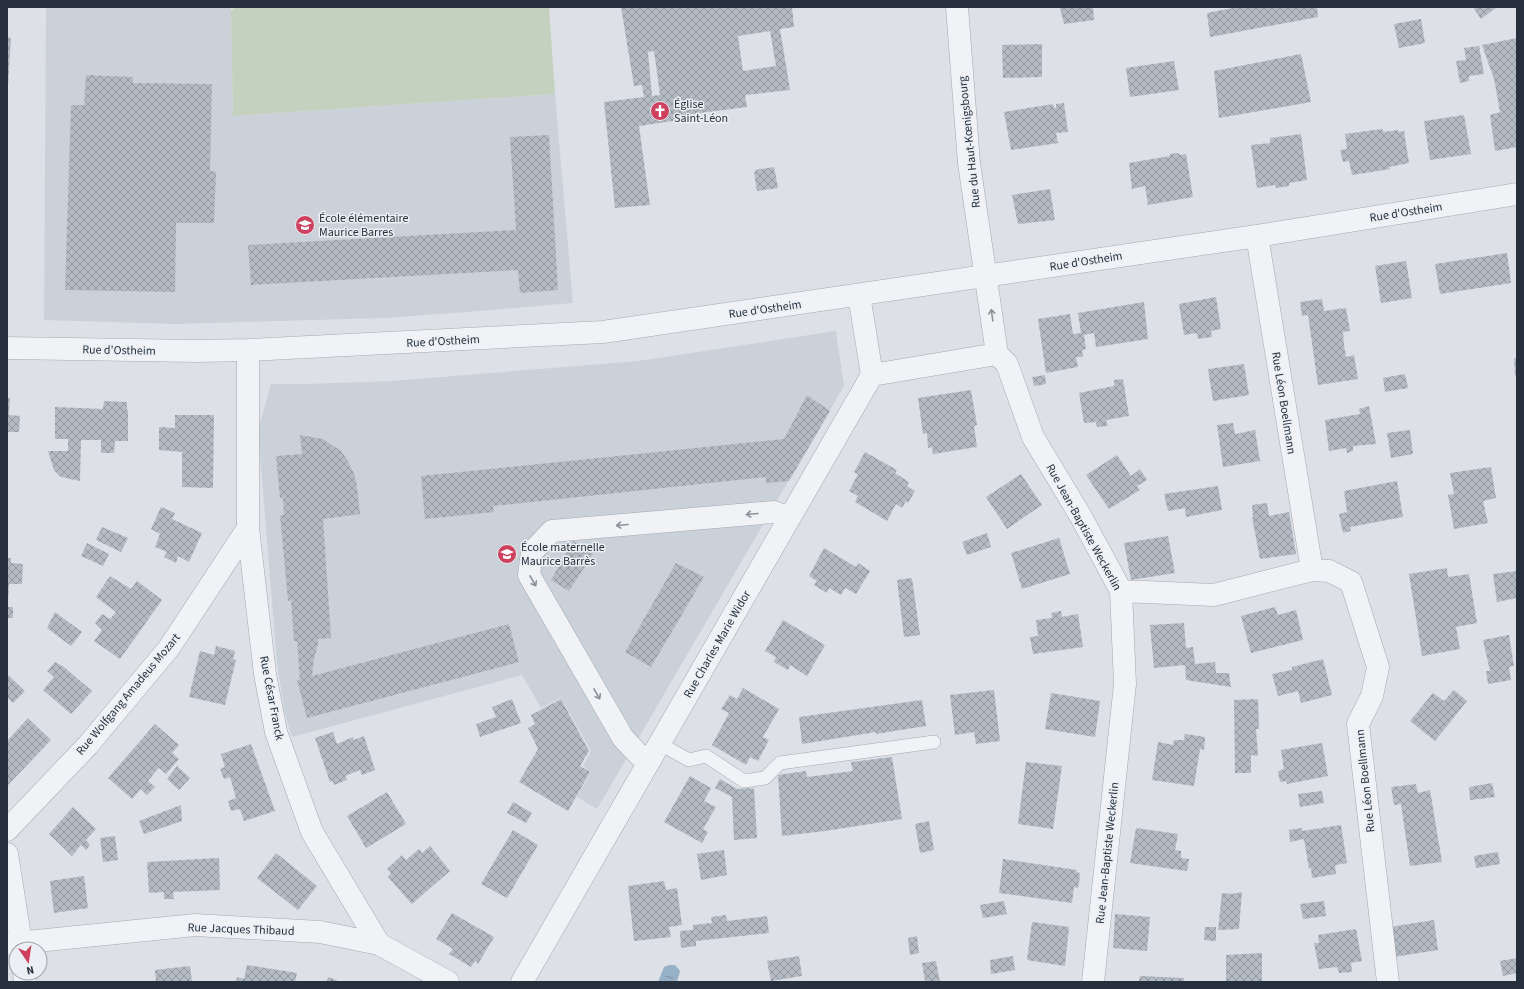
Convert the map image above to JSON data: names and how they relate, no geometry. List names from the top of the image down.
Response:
{
  "streets": {
    "street": [
      "Rue du Haut-Kœnigsbourg",
      "Rue d'Ostheim",
      "Rue Léon Boellmann",
      "Rue Jean-Baptiste Weckerlin",
      "Rue Charles Marie Widor",
      "Rue Wolfgang Amadeus Mozart",
      "Rue César Franck",
      "Rue Jacques Thibaud"
    ]
  },
  "crossings": [
    ["Rue du Haut-Kœnigsbourg", "Rue d'Ostheim"],
    ["Rue du Haut-Kœnigsbourg", "Rue Jean-Baptiste Weckerlin"],
    ["Rue d'Ostheim", "Rue Léon Boellmann"],
    ["Rue d'Ostheim", "Rue Jean-Baptiste Weckerlin"],
    ["Rue d'Ostheim", "Rue César Franck"],
    ["Rue Léon Boellmann", "Rue Jean-Baptiste Weckerlin"],
    ["Rue Wolfgang Amadeus Mozart", "Rue César Franck"],
    ["Rue César Franck", "Rue Jacques Thibaud"]
  ],
  "places": {
    "church": ["Église Saint-Léon"],
    "school or university": ["École élémentaire Maurice Barres", "École maternelle Maurice Barrès"]
  },
  "north": "bottom"
}
